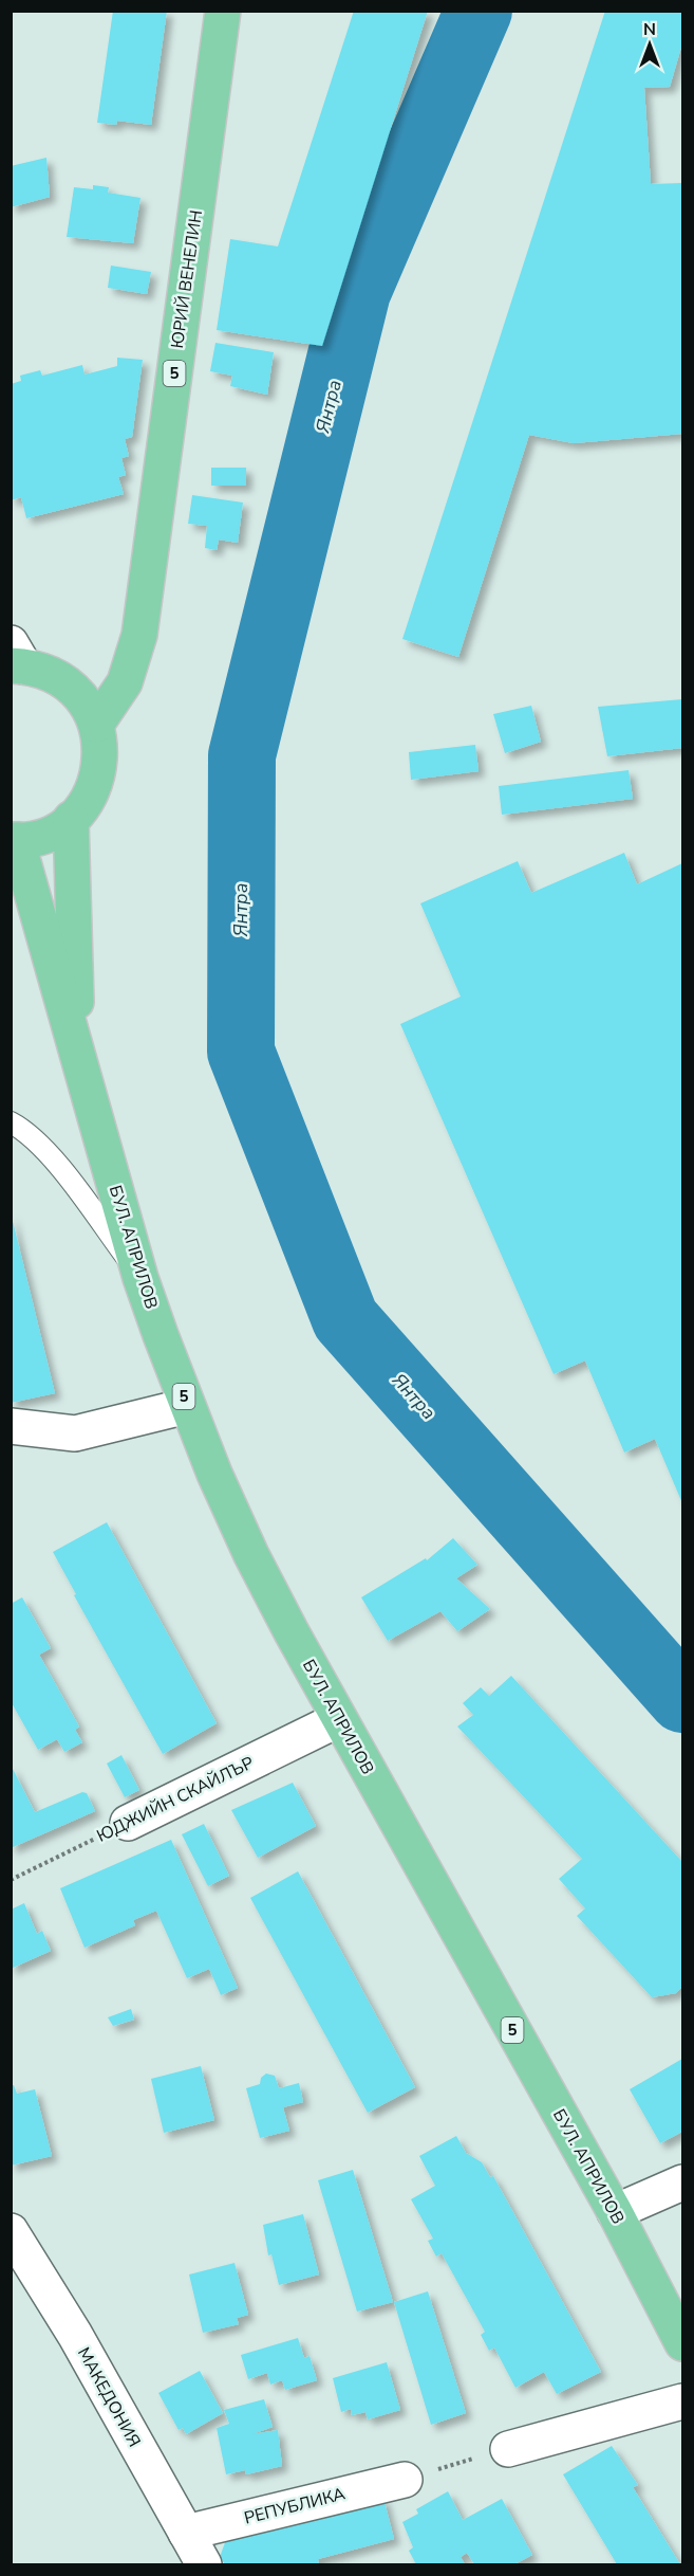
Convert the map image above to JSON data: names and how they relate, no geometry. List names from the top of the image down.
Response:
{
  "streets": {
    "main road": ["ЮРИЙ ВЕНЕЛИН", "5", "БУЛ. АПРИЛОВ"],
    "street": ["ЮДЖИЙН СКАЙЛЪР", "МАКЕДОНИЯ", "РЕПУБЛИКА"]
  },
  "crossings": [
    ["ЮРИЙ ВЕНЕЛИН", "5"],
    ["5", "БУЛ. АПРИЛОВ"],
    ["БУЛ. АПРИЛОВ", "ЮДЖИЙН СКАЙЛЪР"],
    ["МАКЕДОНИЯ", "РЕПУБЛИКА"]
  ],
  "water": ["Янтра"],
  "north": "top"
}
